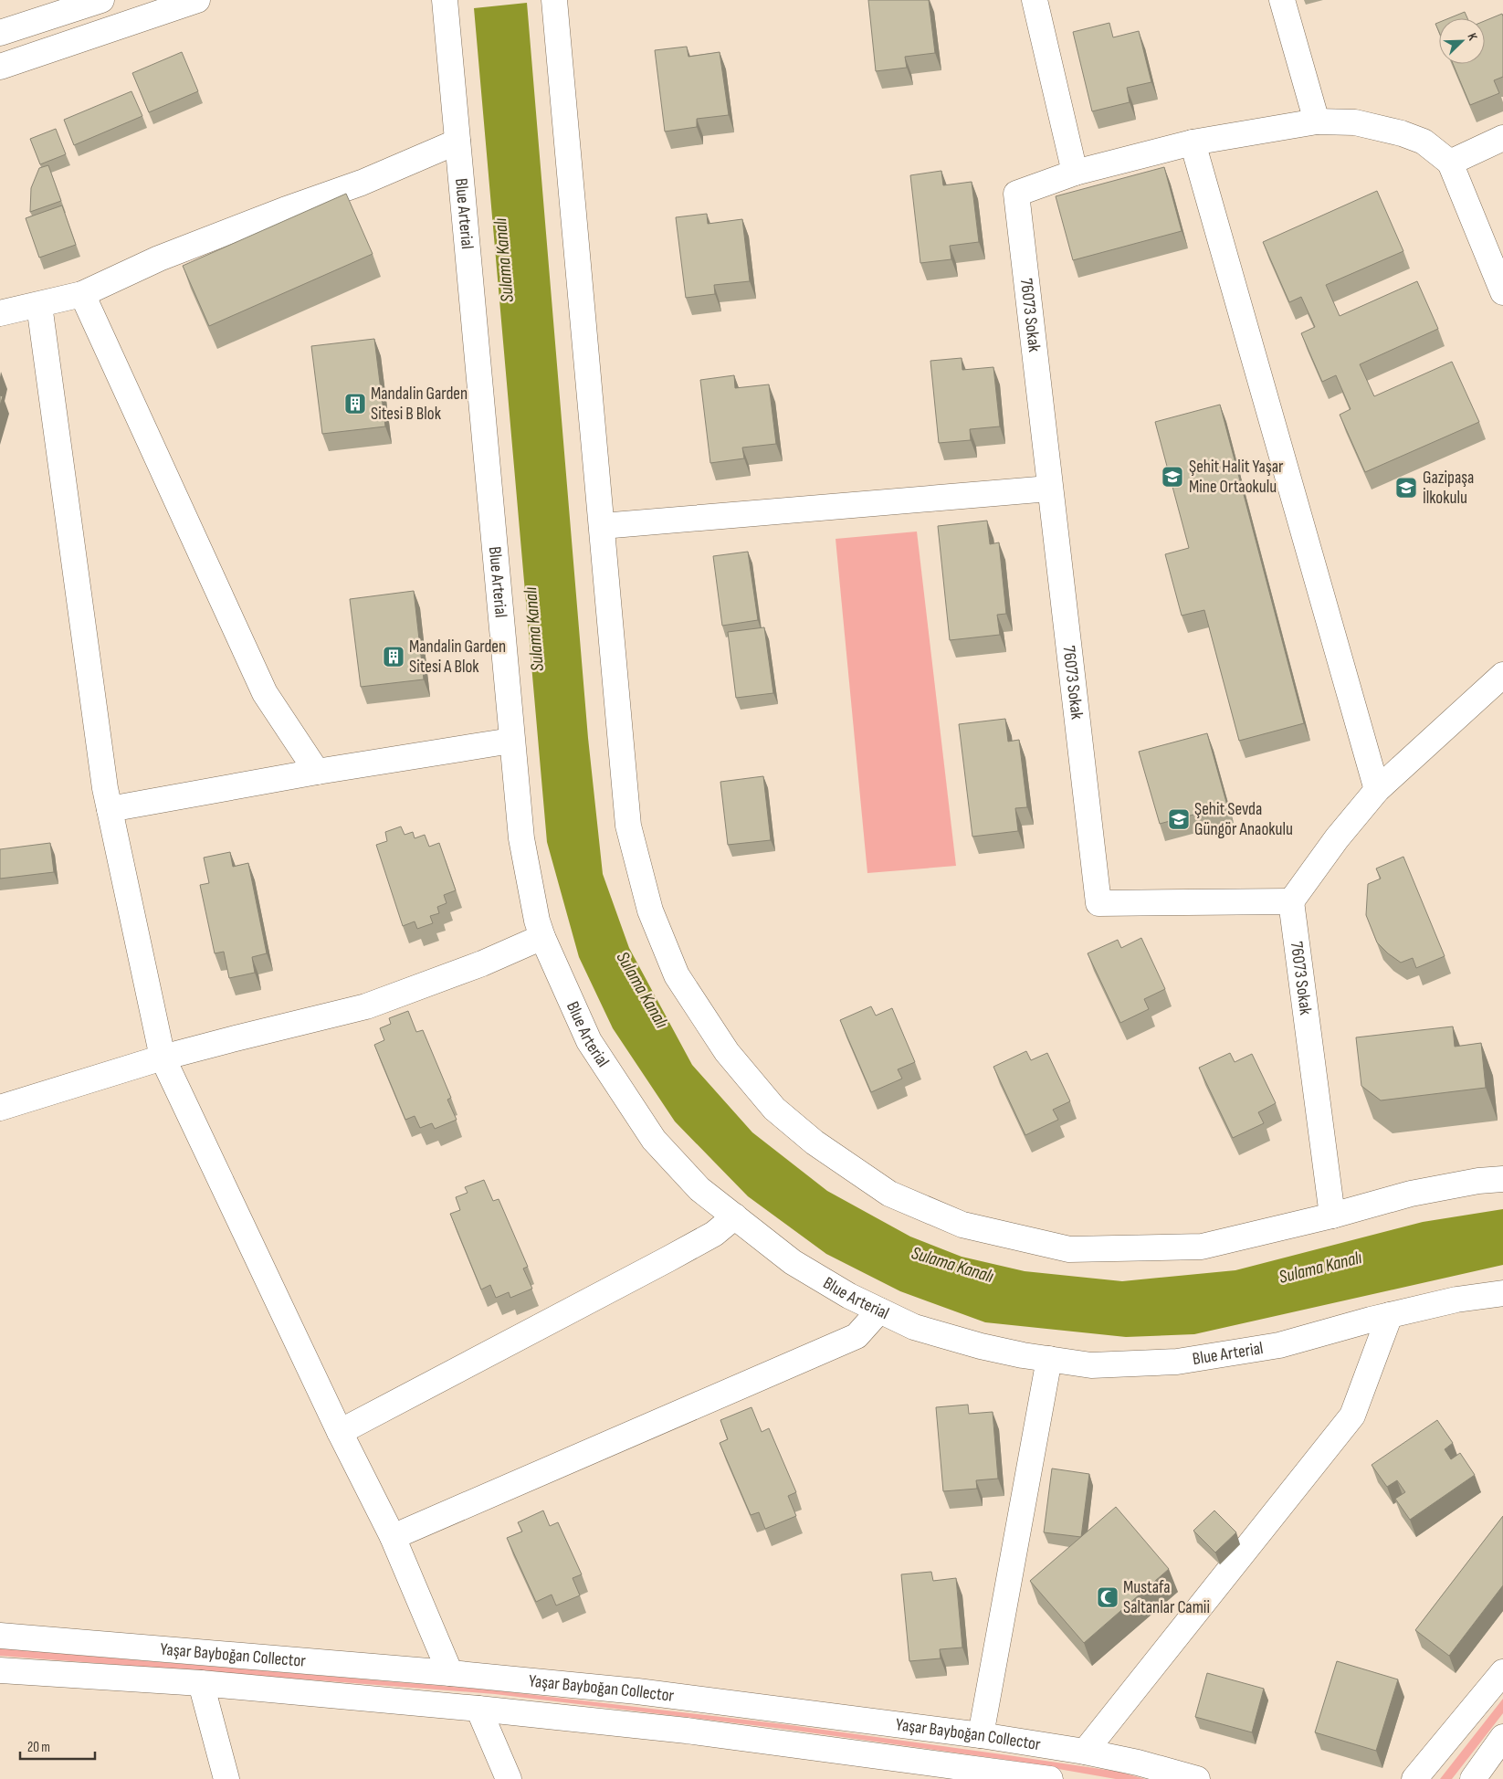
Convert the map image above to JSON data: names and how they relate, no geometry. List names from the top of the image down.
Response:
{
  "streets": {
    "street": ["Blue Arterial", "76073 Sokak", "Yaşar Bayboğan Collector"]
  },
  "water": ["Sulama Kanalı"],
  "places": {
    "building": ["Mandalin Garden Sitesi B Blok", "Mandalin Garden Sitesi A Blok"],
    "school or university": ["Şehit Halit Yaşar Mine Ortaokulu", "Gazipaşa İlkokulu", "Şehit Sevda Güngör Anaokulu"],
    "mosque": ["Mustafa Saltanlar Camii"]
  },
  "scale_bar": "20 m",
  "north": "top right"
}
